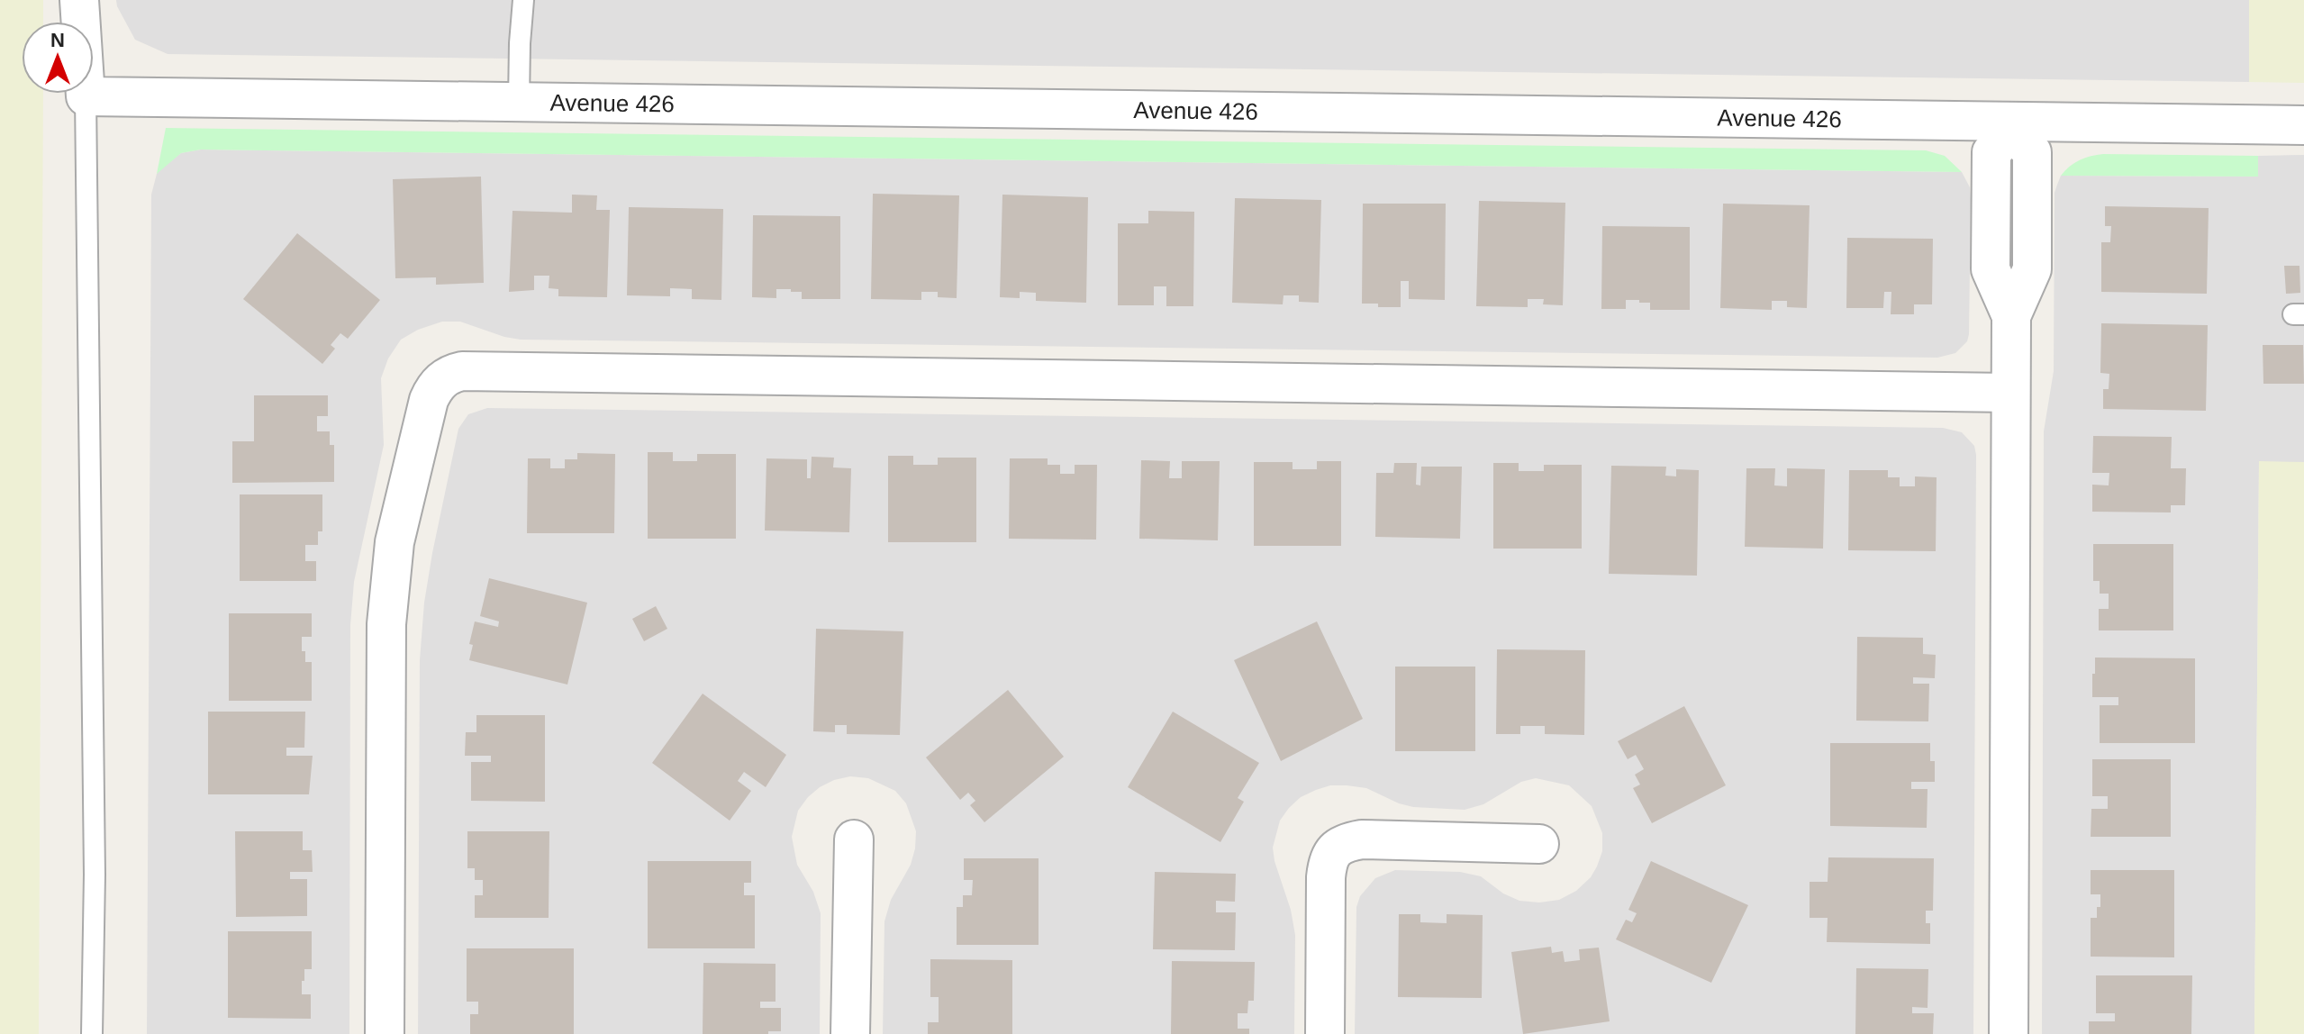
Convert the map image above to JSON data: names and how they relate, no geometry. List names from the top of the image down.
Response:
{
  "streets": {
    "street": ["Avenue 426"]
  },
  "north": "top"
}
